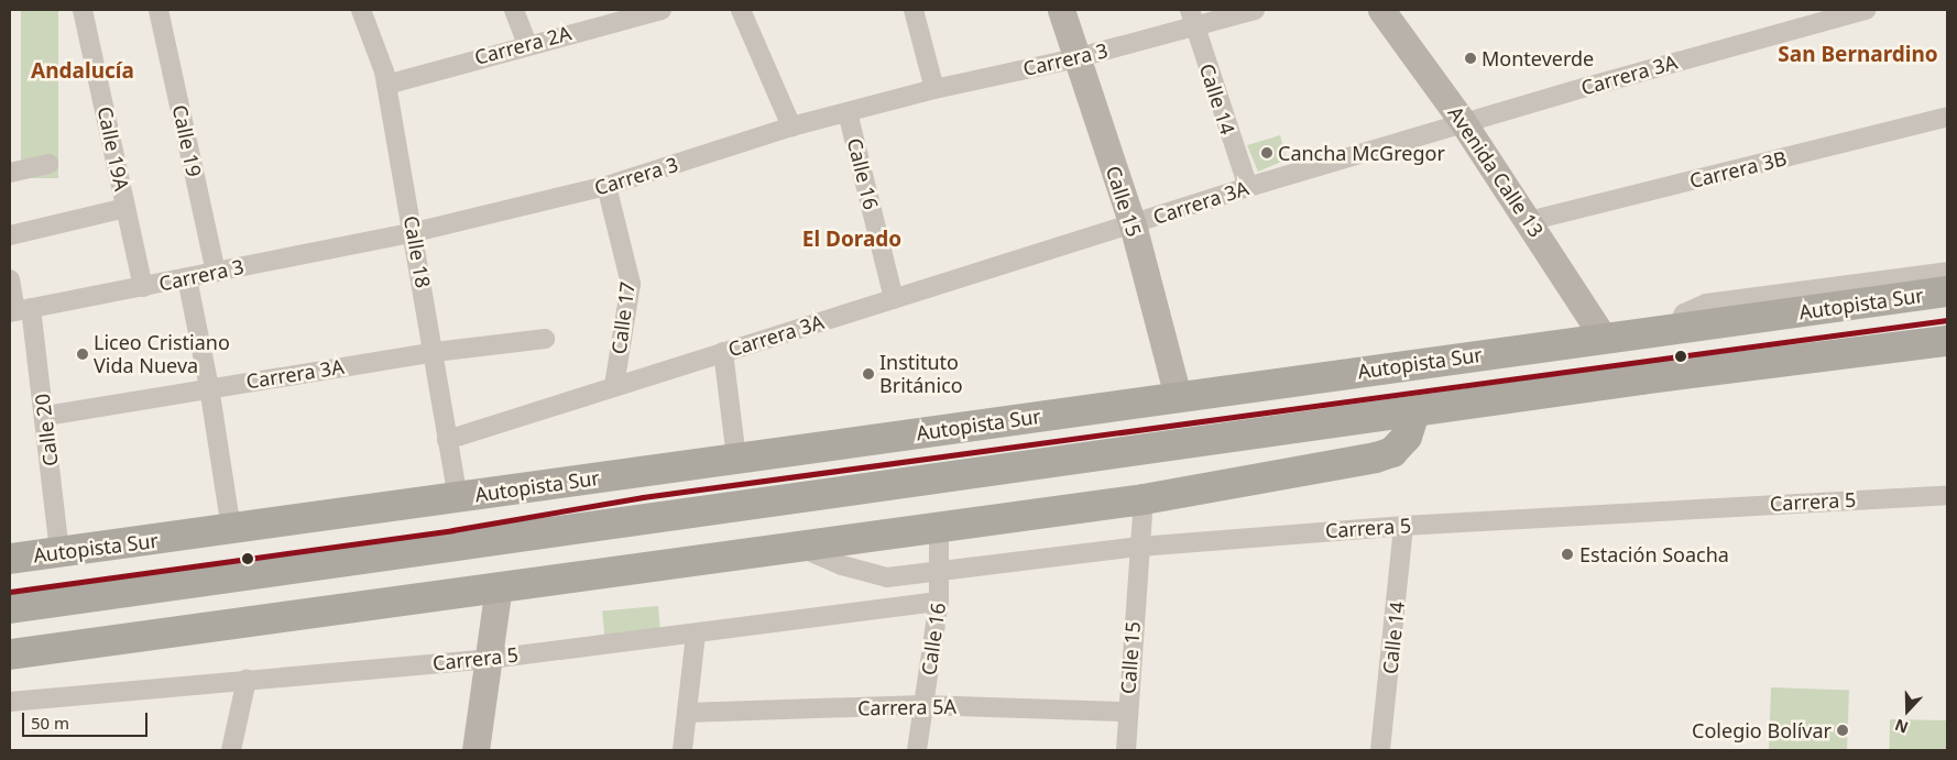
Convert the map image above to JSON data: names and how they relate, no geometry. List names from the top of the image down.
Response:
{
  "streets": {
    "highway": ["Autopista Sur"],
    "street": [
      "Carrera 2A",
      "Carrera 3",
      "Carrera 3A",
      "Calle 14",
      "Calle 19",
      "Calle 19A",
      "Carrera 3B",
      "Avenida Calle 13",
      "Calle 16",
      "Calle 15",
      "Calle 18",
      "Calle 17",
      "Calle 20",
      "Carrera 5",
      "Carrera 5A"
    ]
  },
  "crossings": [
    ["Carrera 2A", "Calle 18"],
    ["Carrera 3", "Calle 14"],
    ["Carrera 3", "Calle 19"],
    ["Carrera 3", "Calle 19A"],
    ["Carrera 3", "Calle 16"],
    ["Carrera 3", "Calle 15"],
    ["Carrera 3", "Calle 18"],
    ["Carrera 3", "Calle 17"],
    ["Carrera 3", "Calle 20"],
    ["Carrera 3A", "Calle 14"],
    ["Carrera 3A", "Avenida Calle 13"],
    ["Carrera 3A", "Calle 16"],
    ["Carrera 3A", "Calle 15"],
    ["Carrera 3A", "Calle 18"],
    ["Carrera 3A", "Calle 17"],
    ["Carrera 3A", "Calle 20"],
    ["Calle 14", "Carrera 5"],
    ["Carrera 3B", "Avenida Calle 13"],
    ["Avenida Calle 13", "Autopista Sur"],
    ["Calle 16", "Carrera 5"],
    ["Calle 16", "Carrera 5A"],
    ["Calle 15", "Autopista Sur"],
    ["Calle 15", "Carrera 5"],
    ["Calle 15", "Carrera 5A"],
    ["Calle 18", "Autopista Sur"],
    ["Autopista Sur", "Calle 20"]
  ],
  "districts": ["San Bernardino", "Andalucía", "El Dorado"],
  "places": [
    "Monteverde",
    "Cancha McGregor",
    "Liceo Cristiano Vida Nueva",
    "Instituto Británico",
    "Estación Soacha",
    "Colegio Bolívar"
  ],
  "scale_bar": "50 m",
  "north": "bottom"
}
